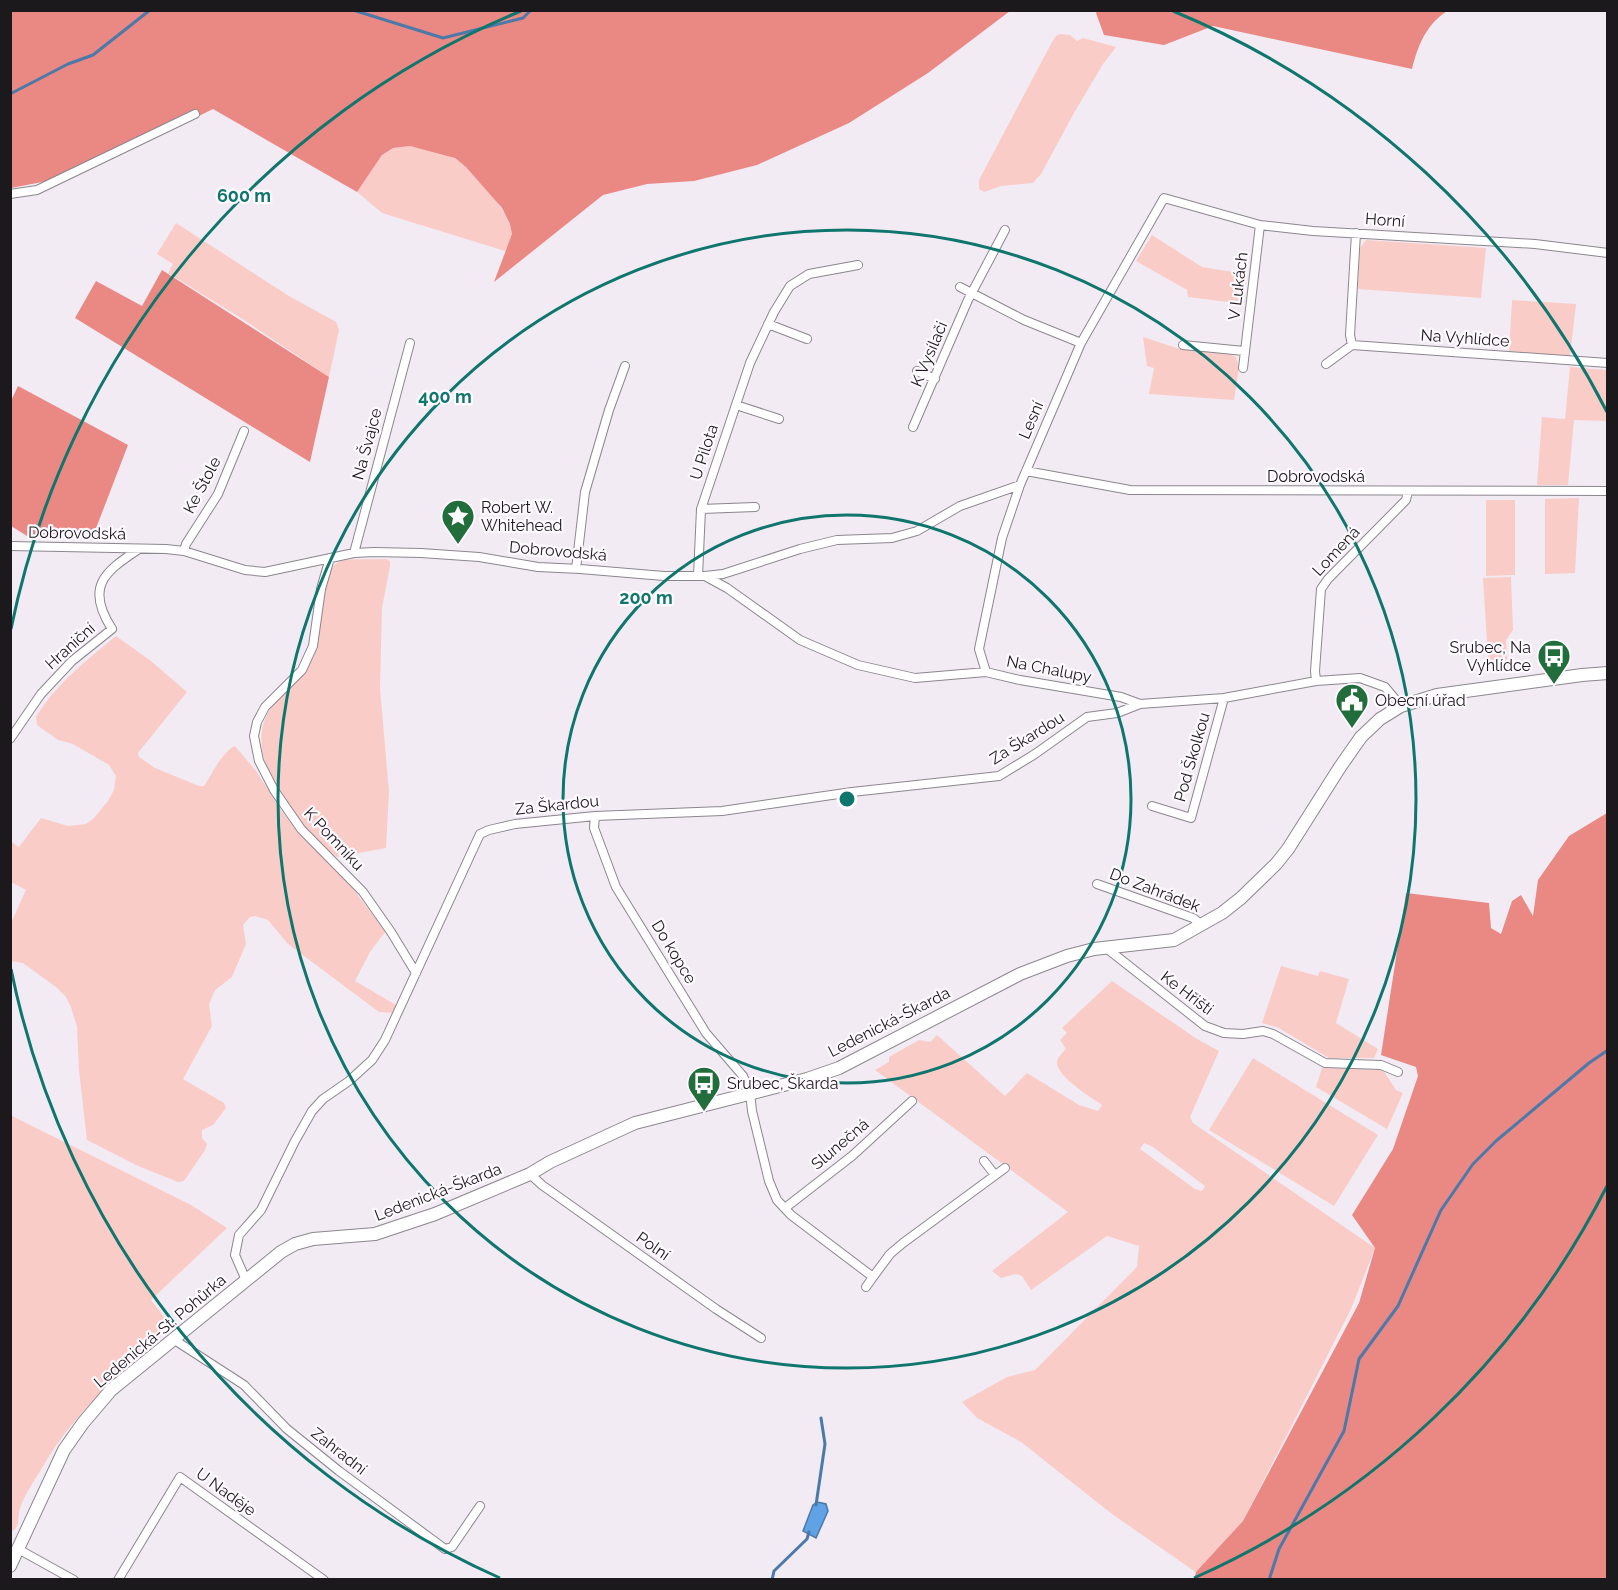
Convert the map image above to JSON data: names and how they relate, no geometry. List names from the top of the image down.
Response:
{
  "streets": {
    "main road": ["Ledenická-Škarda", "Ledenická-St. Pohůrka"],
    "street": [
      "Horní",
      "V Lukách",
      "Na Vyhlídce",
      "K Vysílači",
      "Lesní",
      "Na Švajce",
      "U Pilota",
      "Dobrovodská",
      "Ke Štole",
      "Lomená",
      "Hraniční",
      "Na Chalupy",
      "Za Škardou",
      "Pod Školkou",
      "K Pomníku",
      "Do Zahrádek",
      "Do kopce",
      "Ke Hřišti",
      "Slunečná",
      "Polní",
      "Zahradní",
      "U Naděje"
    ]
  },
  "crossings": [
    ["Horní", "V Lukách"],
    ["Horní", "Lesní"],
    ["Lesní", "Dobrovodská"],
    ["Lesní", "Na Chalupy"],
    ["Na Švajce", "Dobrovodská"],
    ["U Pilota", "Dobrovodská"],
    ["U Pilota", "Na Chalupy"],
    ["Dobrovodská", "Ke Štole"],
    ["Dobrovodská", "Lomená"],
    ["Dobrovodská", "Hraniční"],
    ["Dobrovodská", "Na Chalupy"],
    ["Dobrovodská", "K Pomníku"],
    ["Lomená", "Na Chalupy"],
    ["Na Chalupy", "Za Škardou"],
    ["Na Chalupy", "Pod Školkou"],
    ["Na Chalupy", "Ledenická-Škarda"],
    ["Za Škardou", "K Pomníku"],
    ["Za Škardou", "Do kopce"],
    ["Za Škardou", "Ledenická-Škarda"],
    ["Za Škardou", "Ledenická-St. Pohůrka"],
    ["Do Zahrádek", "Ledenická-Škarda"],
    ["Do kopce", "Ledenická-Škarda"],
    ["Ke Hřišti", "Ledenická-Škarda"],
    ["Ledenická-Škarda", "Polní"],
    ["Ledenická-Škarda", "Ledenická-St. Pohůrka"],
    ["Ledenická-St. Pohůrka", "Zahradní"]
  ],
  "places": {
    "place": ["Robert W. Whitehead"],
    "bus stop": ["Srubec, Na Vyhlídce", "Srubec, Škarda"],
    "public building": ["Obecní úřad"]
  },
  "rings": ["600 m", "400 m", "200 m"]
}
